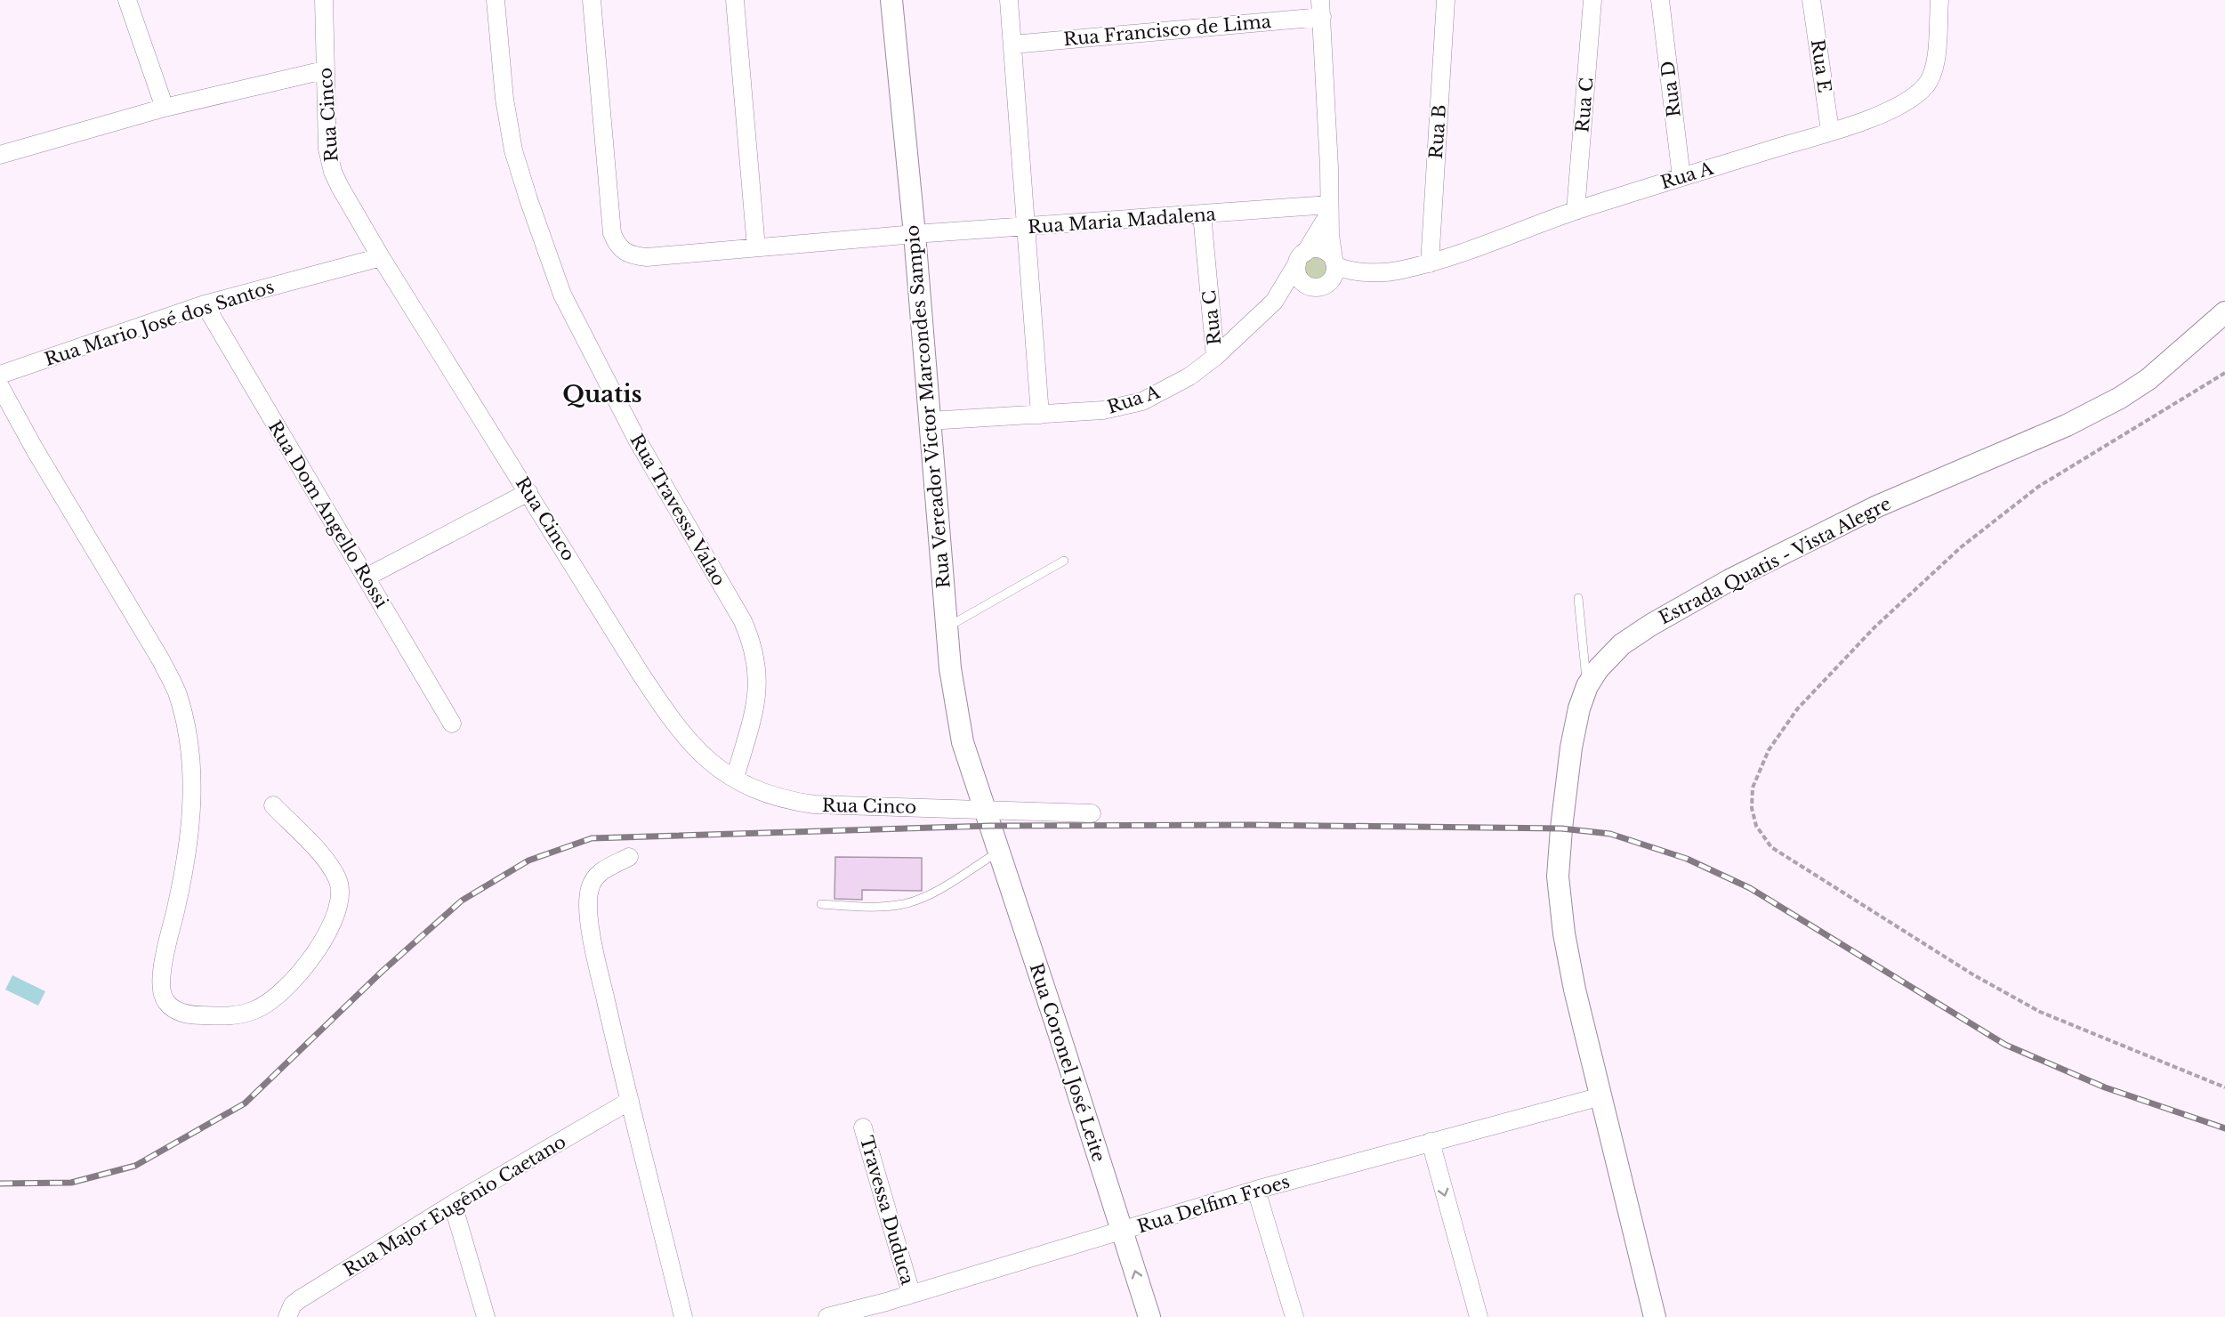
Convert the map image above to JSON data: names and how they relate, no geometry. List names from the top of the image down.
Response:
{
  "streets": {
    "street": [
      "Rua Francisco de Lima",
      "Rua E",
      "Rua D",
      "Rua C",
      "Rua Cinco",
      "Rua B",
      "Rua A",
      "Rua Maria Madalena",
      "Rua Mario José dos Santos",
      "Rua Vereador Victor Marcondes Sampio",
      "Rua Travessa Valao",
      "Rua Dom Angello Rossi",
      "Estrada Quatis - Vista Alegre",
      "Rua Coronel José Leite",
      "Rua Delfim Froes",
      "Rua Major Eugênio Caetano",
      "Travessa Duduca"
    ]
  },
  "crossings": [
    ["Rua E", "Rua A"],
    ["Rua D", "Rua A"],
    ["Rua C", "Rua A"],
    ["Rua C", "Rua Maria Madalena"],
    ["Rua Cinco", "Rua Mario José dos Santos"],
    ["Rua Cinco", "Rua Vereador Victor Marcondes Sampio"],
    ["Rua Cinco", "Rua Travessa Valao"],
    ["Rua Cinco", "Rua Coronel José Leite"],
    ["Rua B", "Rua A"],
    ["Rua A", "Rua Vereador Victor Marcondes Sampio"],
    ["Rua Maria Madalena", "Rua Vereador Victor Marcondes Sampio"],
    ["Rua Mario José dos Santos", "Rua Dom Angello Rossi"],
    ["Rua Vereador Victor Marcondes Sampio", "Rua Coronel José Leite"],
    ["Estrada Quatis - Vista Alegre", "Rua Delfim Froes"],
    ["Rua Coronel José Leite", "Rua Delfim Froes"],
    ["Rua Delfim Froes", "Travessa Duduca"]
  ],
  "districts": ["Quatis"]
}
